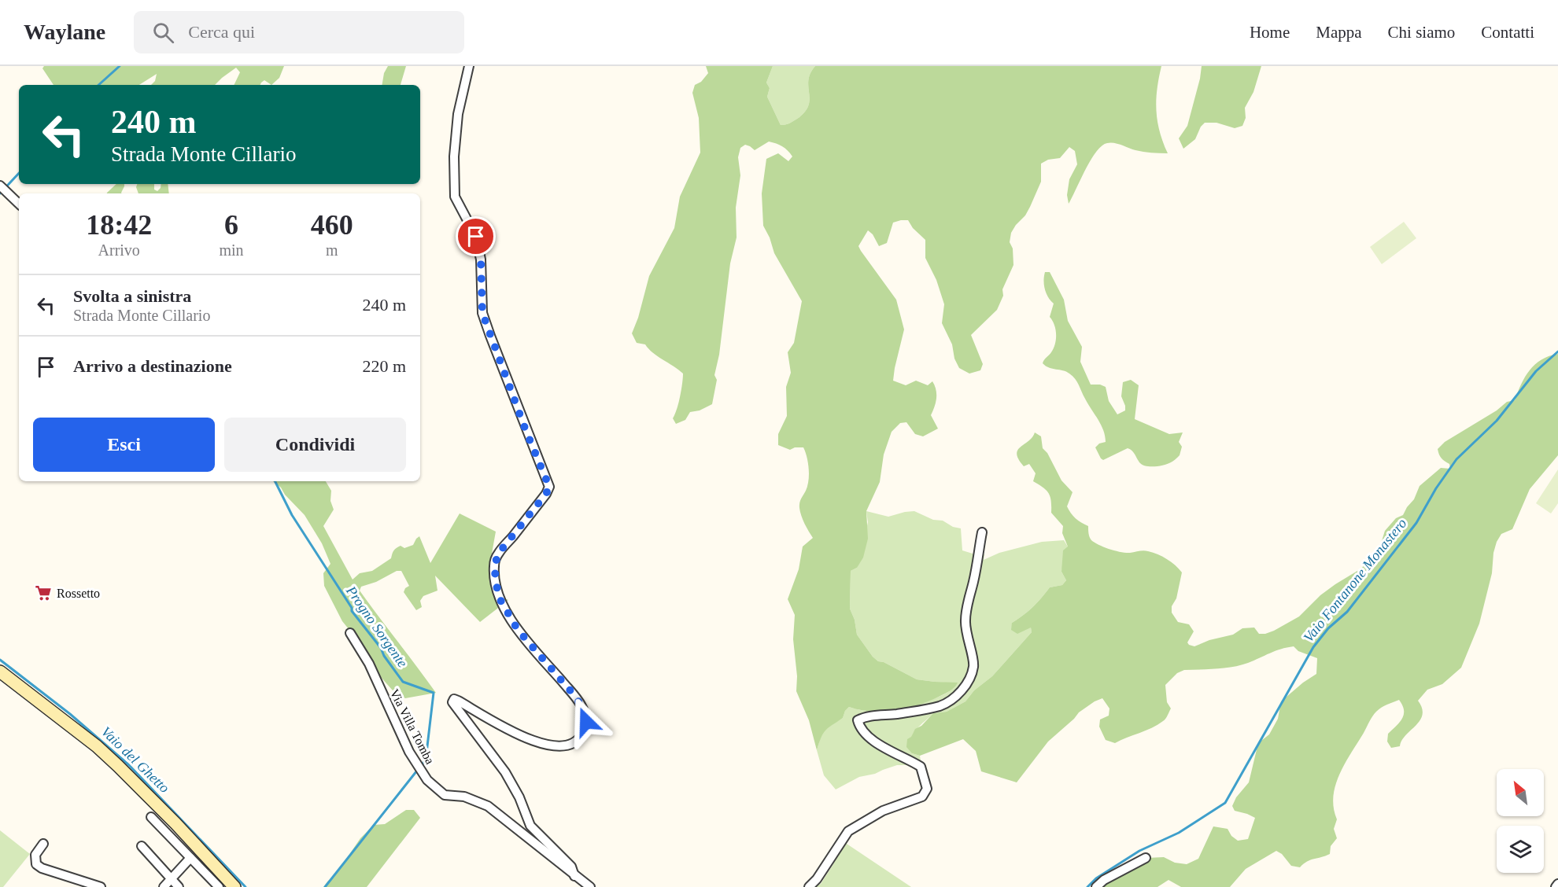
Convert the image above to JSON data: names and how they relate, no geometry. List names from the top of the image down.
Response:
{
  "streets": {
    "street": ["Via Villa Tomba"]
  },
  "water": ["Vaio Fontanone Monastero", "Progno Sorgente", "Vaio del Ghetto"],
  "places": {
    "supermarket": ["Rossetto"]
  },
  "north": "top left",
  "page": {
    "header": "Waylane",
    "search": "Cerca qui",
    "nav": [
      "Home",
      "Mappa",
      "Chi siamo",
      "Contatti"
    ],
    "turn": ["240 m", "Strada Monte Cillario"],
    "eta": [
      "18:42",
      "Arrivo",
      "6",
      "min",
      "460",
      "m"
    ],
    "list": [
      {
        "name": "Svolta a sinistra",
        "note": "Strada Monte Cillario",
        "value": "240 m"
      },
      {
        "name": "Arrivo a destinazione",
        "value": "220 m"
      }
    ],
    "buttons": ["Esci", "Condividi"]
  }
}
